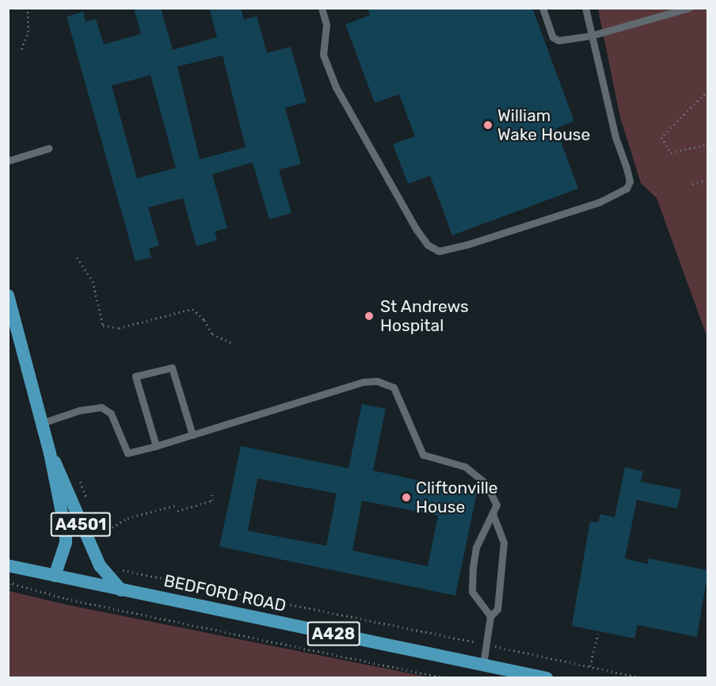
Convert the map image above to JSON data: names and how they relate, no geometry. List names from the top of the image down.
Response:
{
  "streets": {
    "main road": ["A4501", "BEDFORD ROAD", "A428"]
  },
  "crossings": [
    ["A4501", "BEDFORD ROAD"]
  ],
  "places": ["William Wake House", "St Andrews Hospital", "Cliftonville House"]
}
